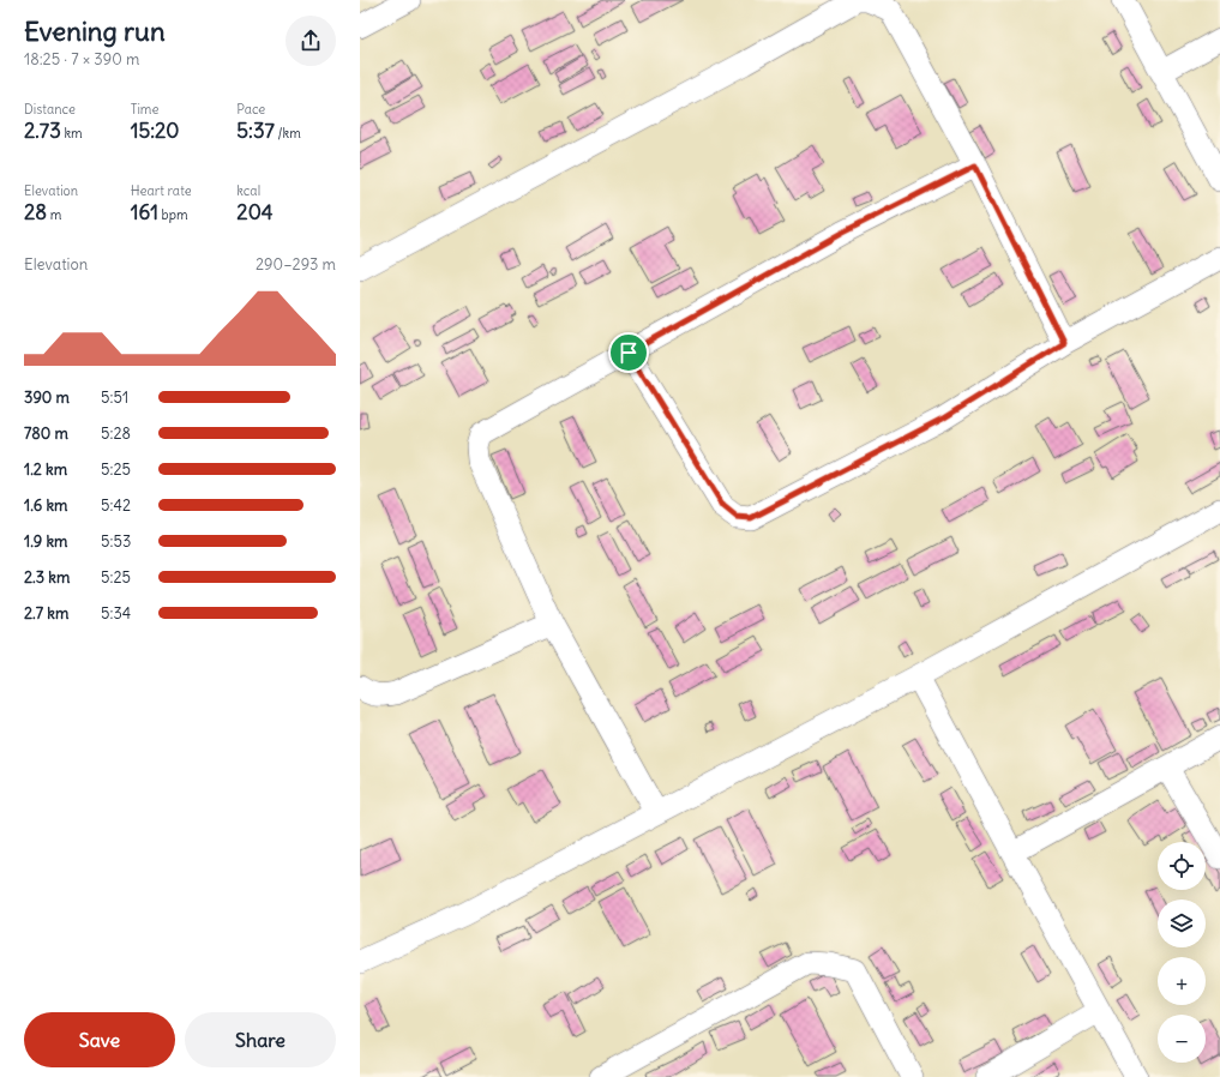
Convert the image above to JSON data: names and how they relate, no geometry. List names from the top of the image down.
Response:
{
  "page": {
    "heading": ["Evening run", "18:25 · 7 × 390 m"],
    "stats": [
      ["Distance", "2.73 km"],
      ["Time", "15:20"],
      ["Pace", "5:37 /km"],
      ["Elevation", "28 m"],
      ["Heart rate", "161 bpm"],
      ["kcal", "204"]
    ],
    "chart": ["Elevation", "290–293 m"],
    "list": [
      {
        "name": "390 m",
        "note": "5:51"
      },
      {
        "name": "780 m",
        "note": "5:28"
      },
      {
        "name": "1.2 km",
        "note": "5:25"
      },
      {
        "name": "1.6 km",
        "note": "5:42"
      },
      {
        "name": "1.9 km",
        "note": "5:53"
      },
      {
        "name": "2.3 km",
        "note": "5:25"
      },
      {
        "name": "2.7 km",
        "note": "5:34"
      }
    ],
    "map_buttons": ["+", "−"],
    "buttons": ["Save", "Share"]
  }
}
